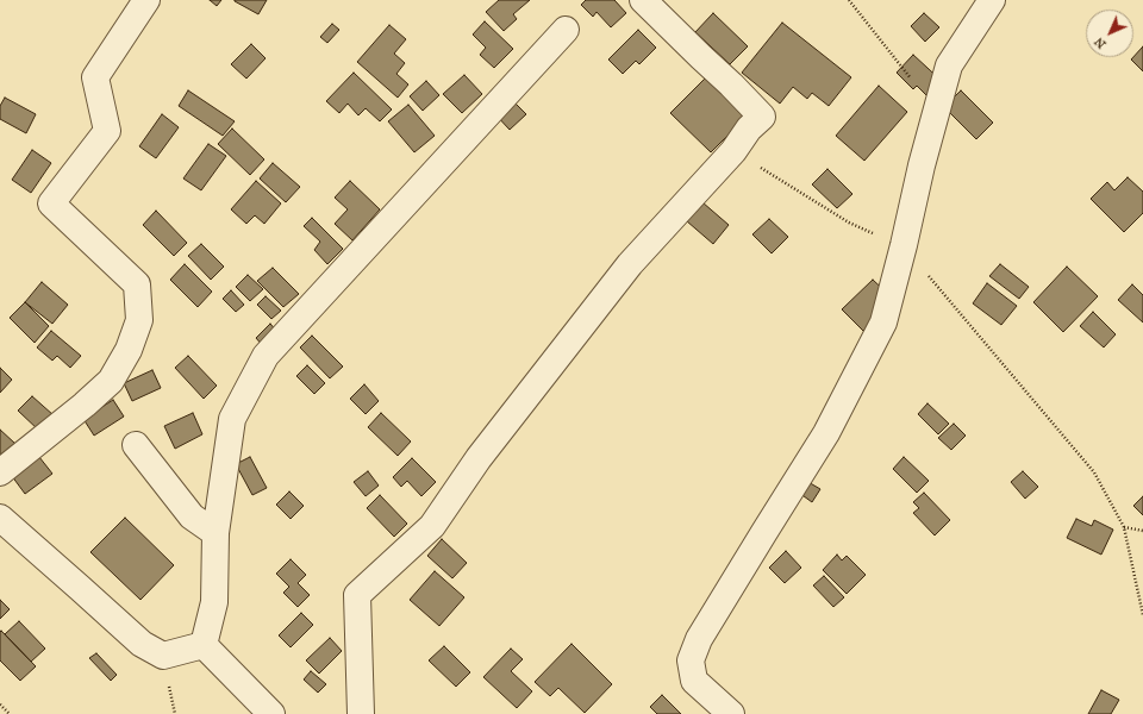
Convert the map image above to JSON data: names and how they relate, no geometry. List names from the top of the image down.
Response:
{
  "north": "bottom left"
}
